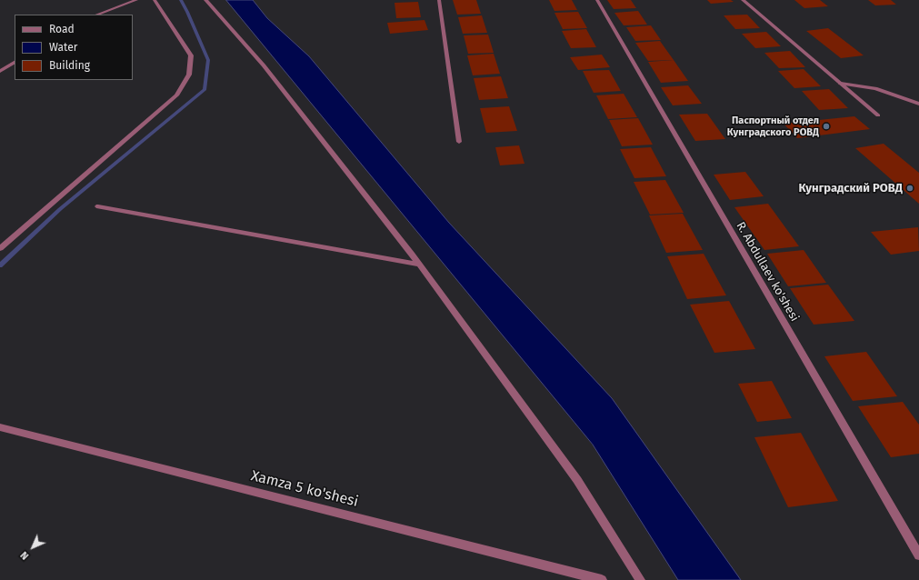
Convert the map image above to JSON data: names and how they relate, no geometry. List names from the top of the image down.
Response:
{
  "streets": {
    "street": ["R. Abdullaev ko'shesi", "Xamza 5 ko'shesi"]
  },
  "places": ["Паспортный отдел Кунградского РОВД", "Кунградский РОВД"],
  "legend": ["Road", "Water", "Building"],
  "north": "bottom left"
}
